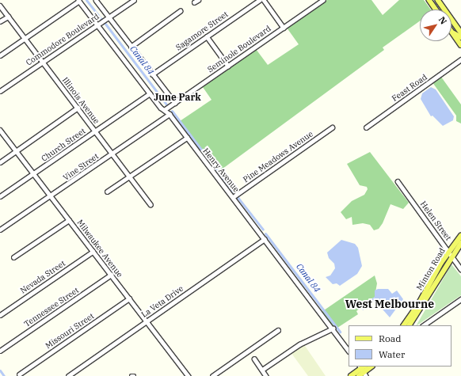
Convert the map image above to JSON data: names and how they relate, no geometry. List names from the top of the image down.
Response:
{
  "streets": {
    "main road": ["Minton Road"],
    "street": [
      "Sagamore Street",
      "Commodore Boulevard",
      "Seminole Boulevard",
      "Feast Road",
      "Illinois Avenue",
      "Church Street",
      "Pine Meadows Avenue",
      "Vine Street",
      "Henry Avenue",
      "Helen Street",
      "Milwaukee Avenue",
      "Nevada Street",
      "La Veta Drive",
      "Tennessee Street",
      "Missouri Street"
    ]
  },
  "crossings": [
    ["Commodore Boulevard", "Illinois Avenue"],
    ["Commodore Boulevard", "Henry Avenue"],
    ["Seminole Boulevard", "Henry Avenue"],
    ["Illinois Avenue", "Church Street"],
    ["Illinois Avenue", "Vine Street"],
    ["Church Street", "Henry Avenue"],
    ["Church Street", "Milwaukee Avenue"],
    ["Pine Meadows Avenue", "Henry Avenue"],
    ["Vine Street", "Henry Avenue"],
    ["Vine Street", "Milwaukee Avenue"],
    ["Henry Avenue", "La Veta Drive"],
    ["Helen Street", "Minton Road"],
    ["Milwaukee Avenue", "Nevada Street"],
    ["Milwaukee Avenue", "La Veta Drive"],
    ["Milwaukee Avenue", "Tennessee Street"],
    ["Milwaukee Avenue", "Missouri Street"]
  ],
  "districts": ["June Park", "West Melbourne"],
  "water": ["Canal 84"],
  "legend": ["Road", "Water"],
  "north": "top right"
}
